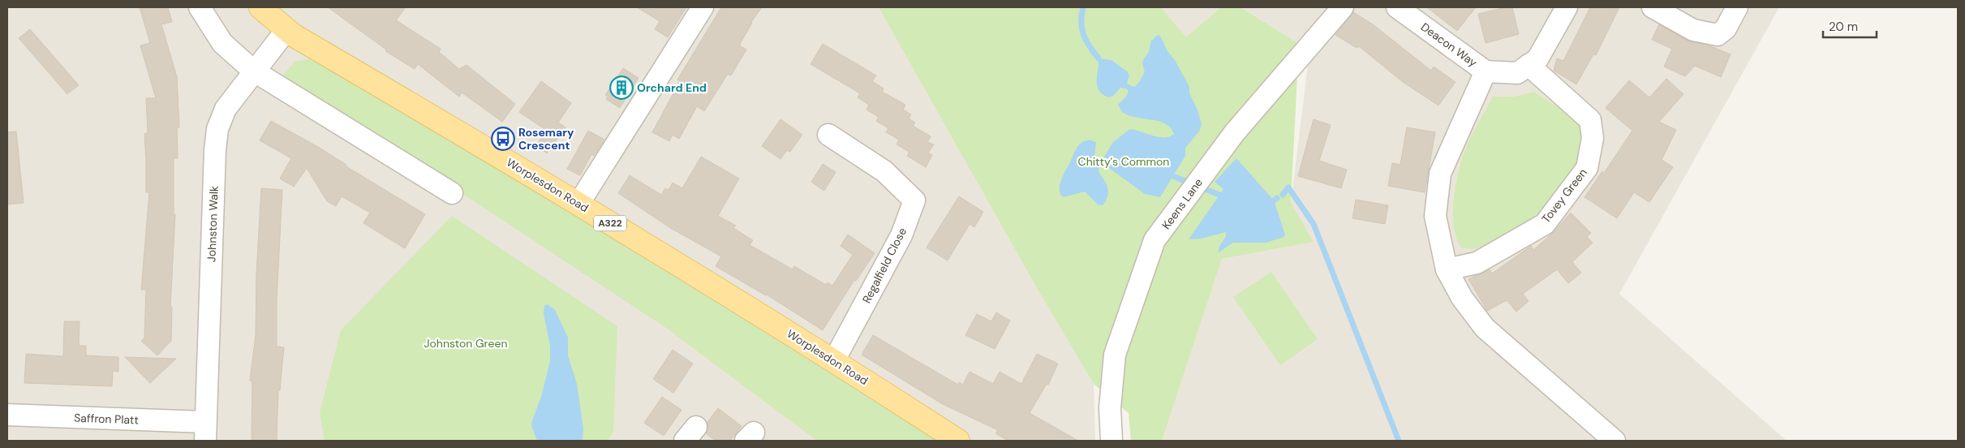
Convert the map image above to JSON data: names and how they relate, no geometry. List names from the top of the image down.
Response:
{
  "streets": {
    "main road": ["Worplesdon Road", "A322"],
    "street": [
      "Deacon Way",
      "Tovey Green",
      "Keens Lane",
      "Johnston Walk",
      "Regalfield Close",
      "Saffron Platt"
    ]
  },
  "crossings": [
    ["Deacon Way", "Tovey Green"],
    ["Worplesdon Road", "Johnston Walk"],
    ["Worplesdon Road", "Regalfield Close"],
    ["Johnston Walk", "Saffron Platt"]
  ],
  "parks": ["Chitty's Common", "Johnston Green"],
  "places": {
    "building": ["Orchard End"],
    "bus stop": ["Rosemary Crescent"]
  },
  "scale_bar": "20 m"
}
